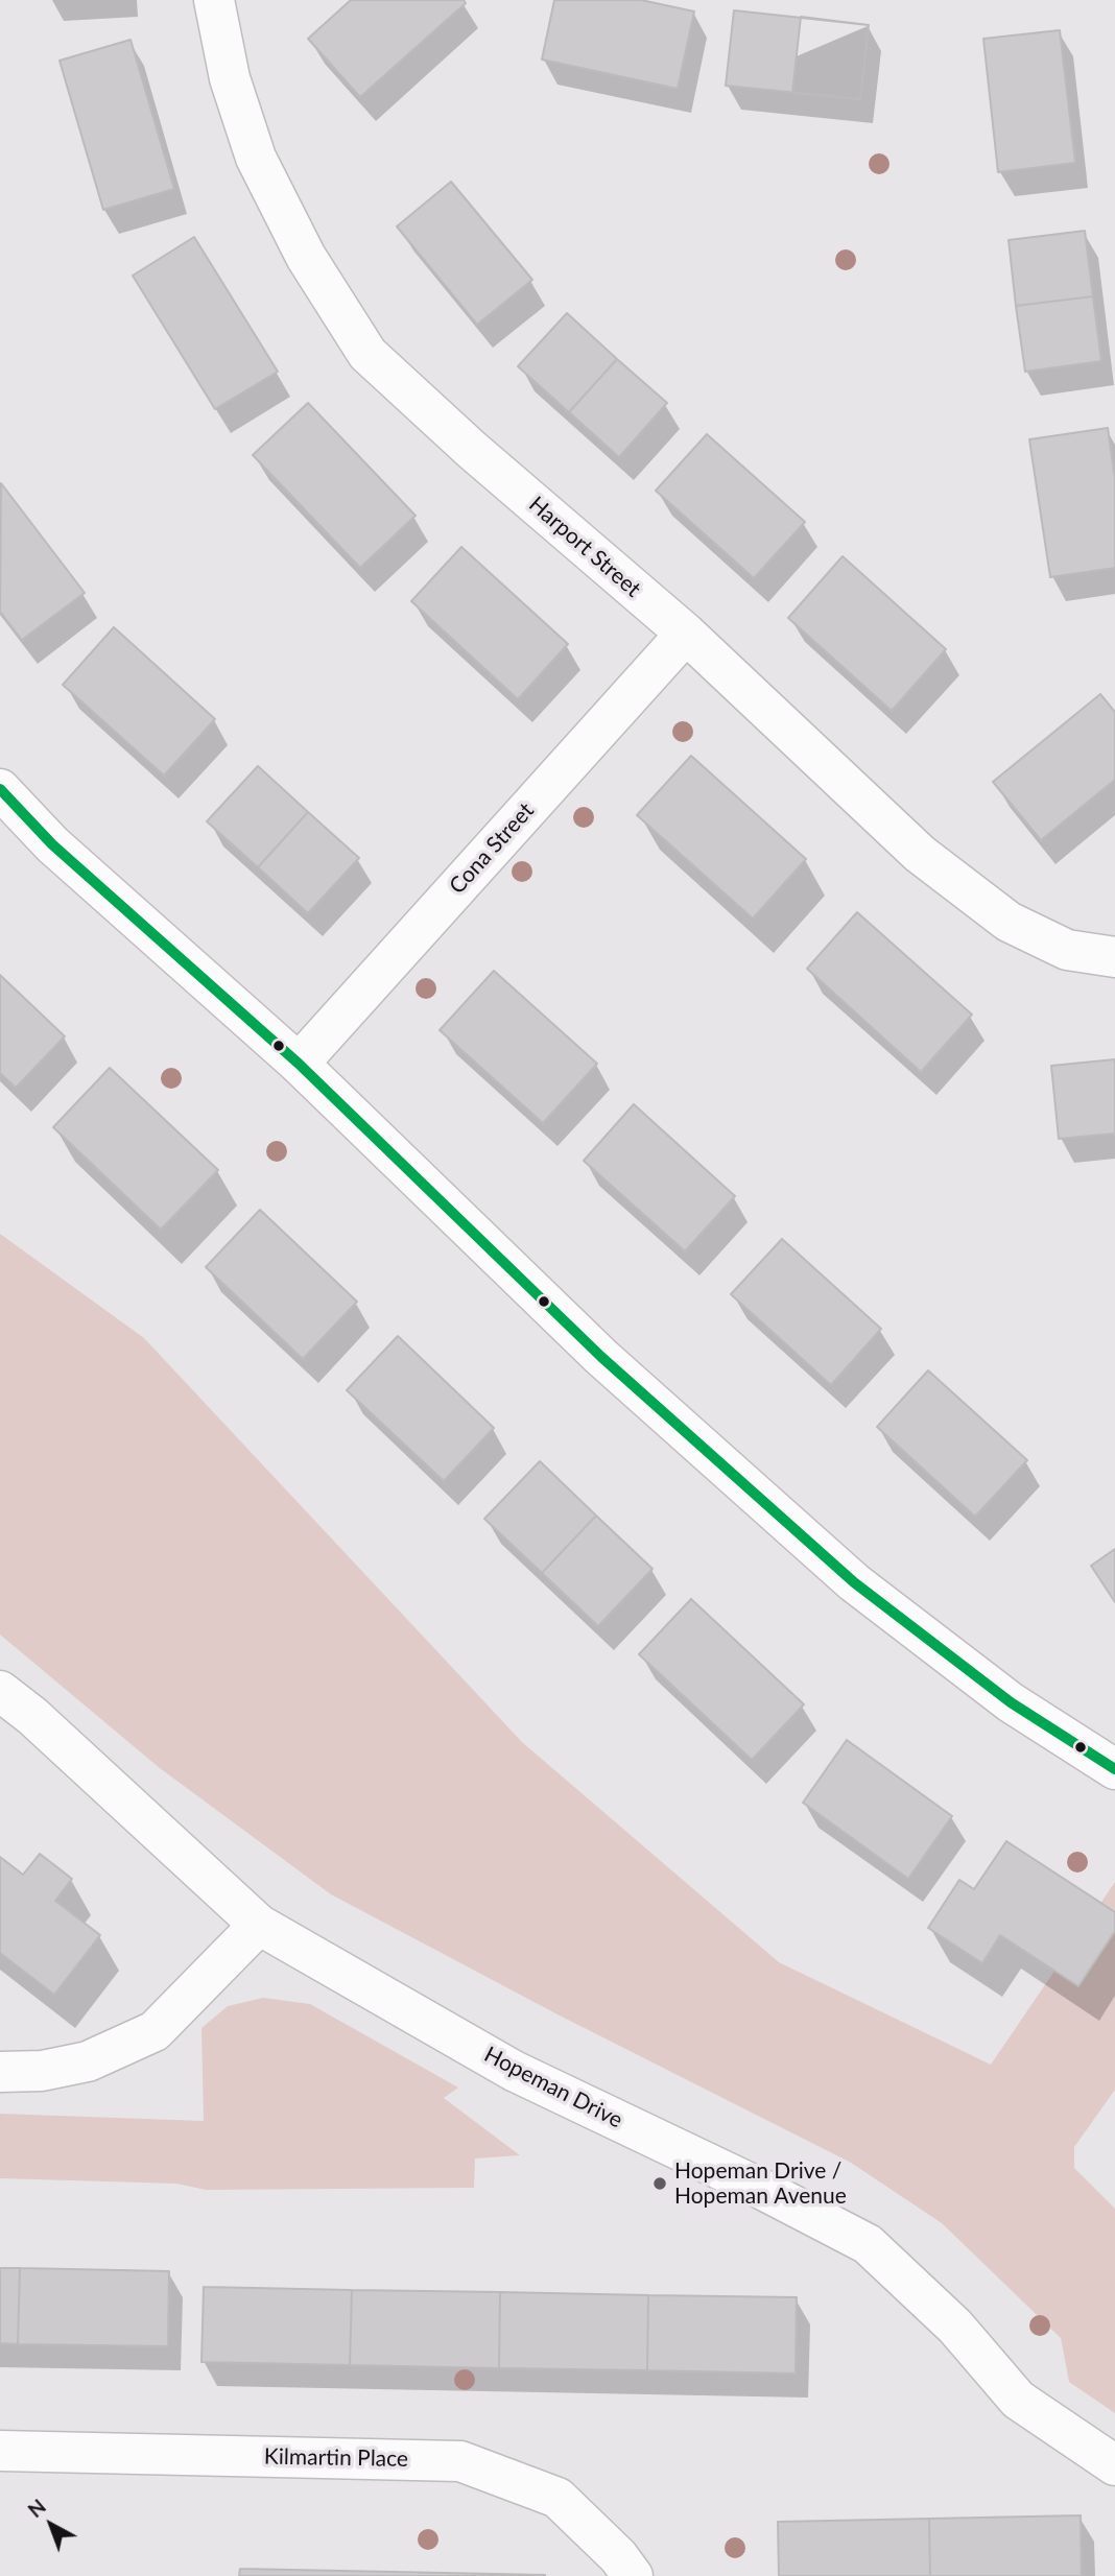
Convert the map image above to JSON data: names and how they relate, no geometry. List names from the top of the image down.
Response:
{
  "streets": {
    "street": [
      "Harport Street",
      "Cona Street",
      "Hopeman Drive",
      "Kilmartin Place"
    ]
  },
  "crossings": [
    ["Harport Street", "Cona Street"]
  ],
  "places": ["Hopeman Drive / Hopeman Avenue"],
  "north": "top left"
}
